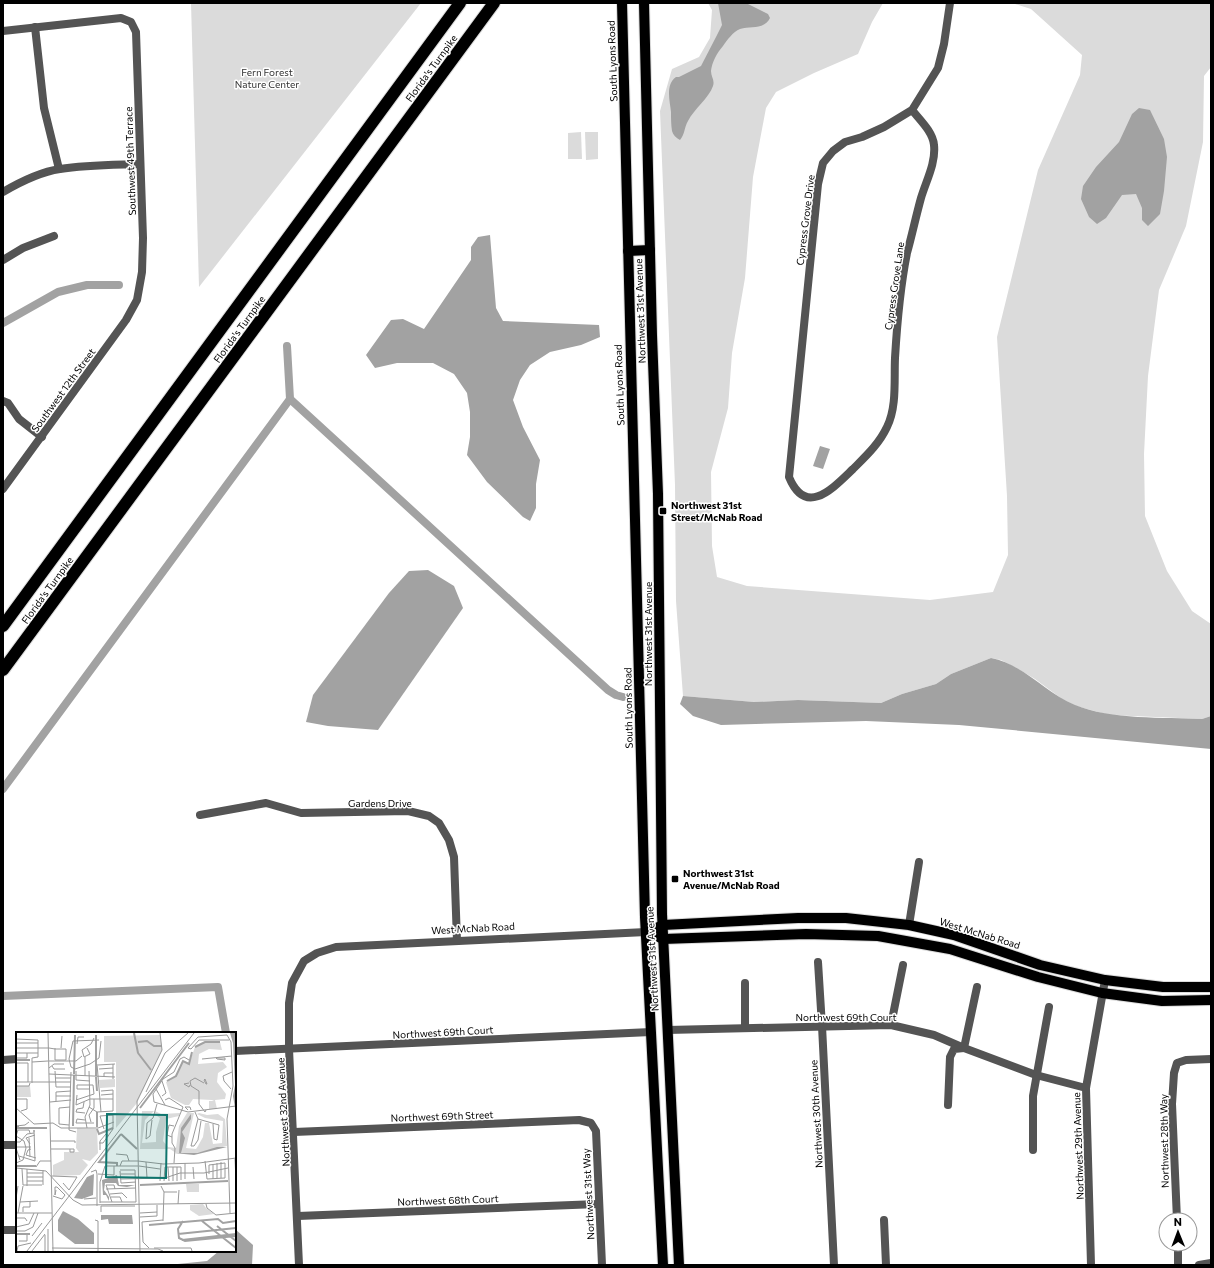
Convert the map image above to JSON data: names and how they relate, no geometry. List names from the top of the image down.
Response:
{
  "streets": {
    "highway": ["Florida's Turnpike"],
    "main road": ["South Lyons Road", "Northwest 31st Avenue", "West McNab Road"],
    "street": [
      "Southwest 49th Terrace",
      "Cypress Grove Drive",
      "Cypress Grove Lane",
      "Southwest 12th Street",
      "Gardens Drive",
      "Northwest 69th Court",
      "Northwest 32nd Avenue",
      "Northwest 30th Avenue",
      "Northwest 69th Street",
      "Northwest 28th Way",
      "Northwest 29th Avenue",
      "Northwest 31st Way",
      "Northwest 68th Court"
    ]
  },
  "crossings": [
    ["South Lyons Road", "Northwest 31st Avenue"],
    ["Southwest 49th Terrace", "Southwest 12th Street"],
    ["Cypress Grove Drive", "Cypress Grove Lane"],
    ["Northwest 31st Avenue", "West McNab Road"],
    ["Northwest 31st Avenue", "Northwest 69th Court"],
    ["Gardens Drive", "West McNab Road"],
    ["West McNab Road", "Northwest 32nd Avenue"],
    ["West McNab Road", "Northwest 29th Avenue"],
    ["Northwest 69th Court", "Northwest 32nd Avenue"],
    ["Northwest 69th Court", "Northwest 30th Avenue"],
    ["Northwest 69th Court", "Northwest 29th Avenue"],
    ["Northwest 32nd Avenue", "Northwest 69th Street"],
    ["Northwest 32nd Avenue", "Northwest 68th Court"],
    ["Northwest 69th Street", "Northwest 31st Way"],
    ["Northwest 31st Way", "Northwest 68th Court"]
  ],
  "parks": ["Fern Forest Nature Center"],
  "places": {
    "transit": ["Northwest 31st Street/McNab Road", "Northwest 31st Avenue/McNab Road"]
  },
  "north": "top"
}
